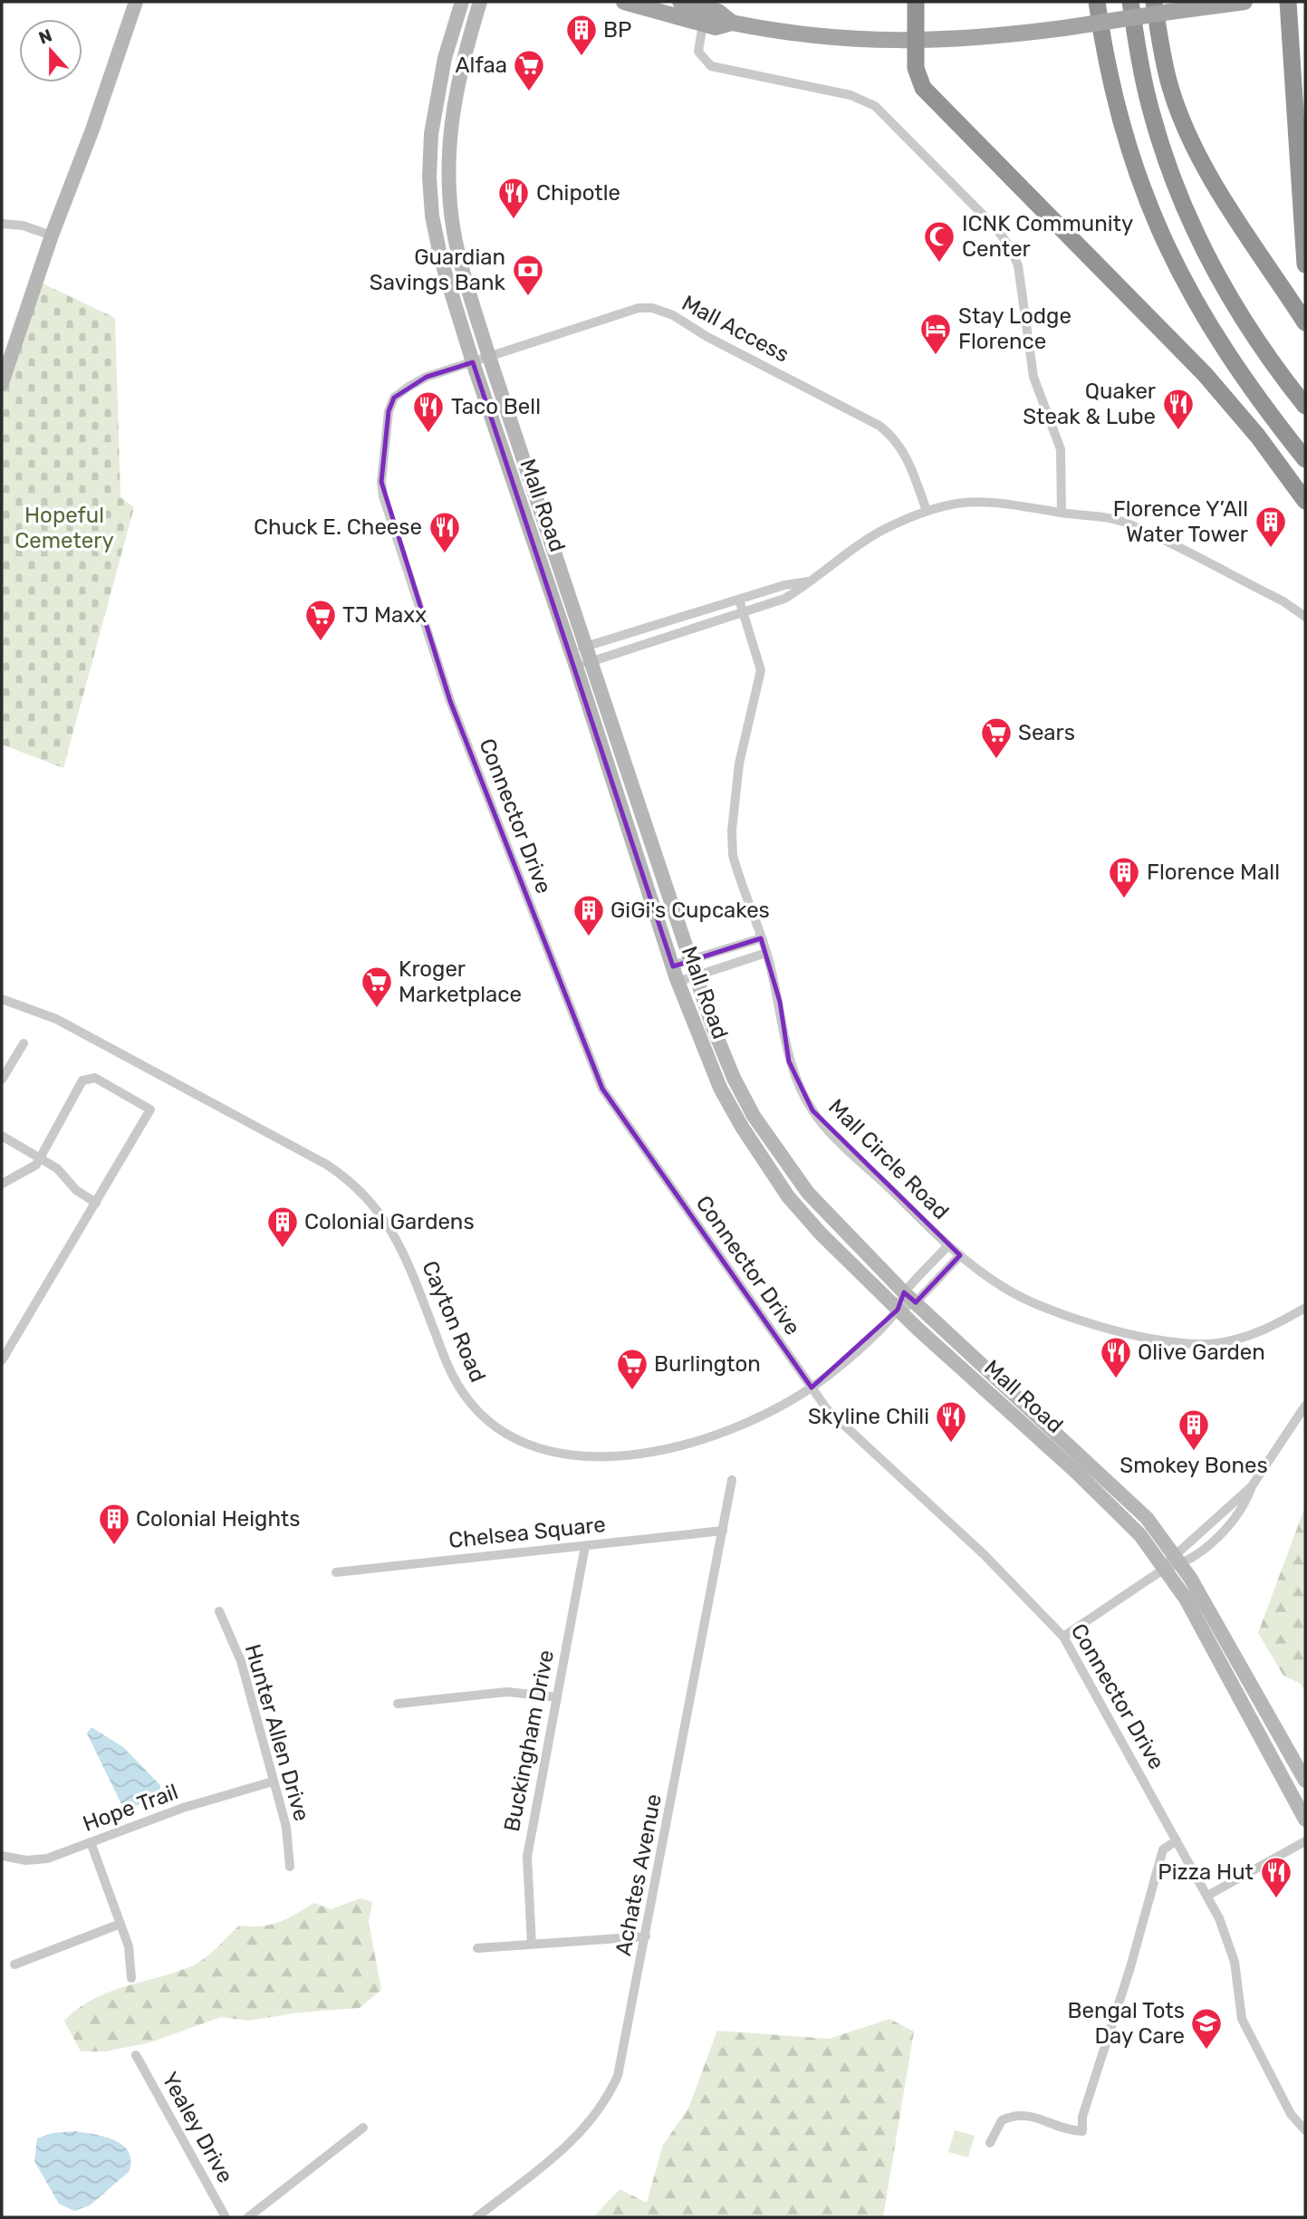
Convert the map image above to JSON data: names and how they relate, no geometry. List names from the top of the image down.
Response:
{
  "streets": {
    "main road": ["Mall Road"],
    "street": [
      "Mall Access",
      "Connector Drive",
      "Mall Circle Road",
      "Cayton Road",
      "Chelsea Square",
      "Hunter Allen Drive",
      "Buckingham Drive",
      "Hope Trail",
      "Achates Avenue",
      "Yealey Drive"
    ]
  },
  "crossings": [
    ["Mall Access", "Mall Road"],
    ["Mall Access", "Connector Drive"],
    ["Mall Road", "Connector Drive"],
    ["Mall Road", "Cayton Road"],
    ["Connector Drive", "Cayton Road"],
    ["Chelsea Square", "Buckingham Drive"],
    ["Chelsea Square", "Achates Avenue"],
    ["Hunter Allen Drive", "Hope Trail"]
  ],
  "parks": ["Hopeful Cemetery"],
  "places": {
    "building": [
      "BP",
      "Florence Y’All Water Tower",
      "Florence Mall",
      "GiGi's Cupcakes",
      "Colonial Gardens",
      "Smokey Bones",
      "Colonial Heights"
    ],
    "supermarket": [
      "Alfaa",
      "TJ Maxx",
      "Sears",
      "Kroger Marketplace",
      "Burlington"
    ],
    "restaurant": [
      "Chipotle",
      "Quaker Steak & Lube",
      "Taco Bell",
      "Chuck E. Cheese",
      "Olive Garden",
      "Skyline Chili",
      "Pizza Hut"
    ],
    "mosque": ["ICNK Community Center"],
    "bank": ["Guardian Savings Bank"],
    "hotel": ["Stay Lodge Florence"],
    "school or university": ["Bengal Tots Day Care"]
  },
  "north": "top"
}
